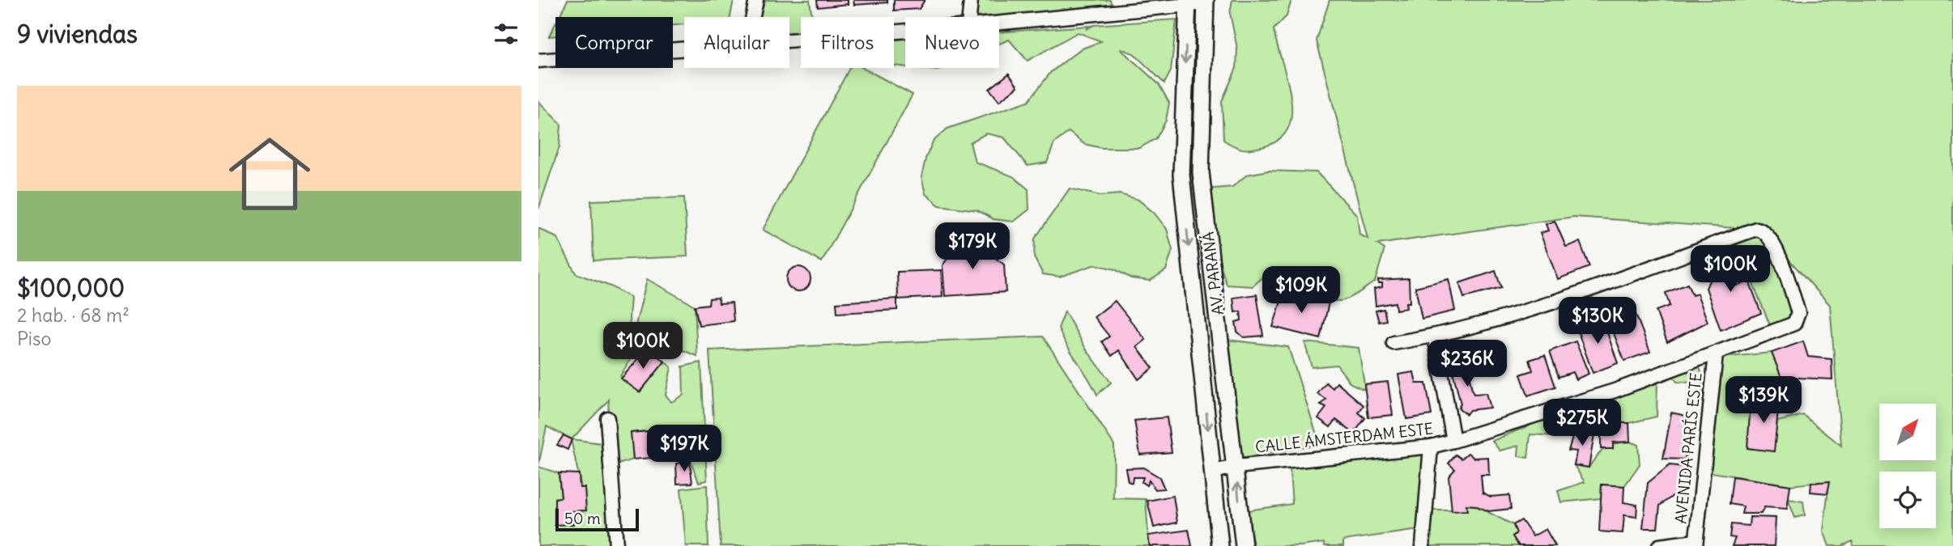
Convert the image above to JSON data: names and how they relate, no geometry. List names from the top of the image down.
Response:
{
  "streets": {
    "street": ["AV. PARANÁ", "CALLE ÁMSTERDAM ESTE", "AVENIDA PARÍS ESTE"]
  },
  "crossings": [
    ["AV. PARANÁ", "CALLE ÁMSTERDAM ESTE"],
    ["CALLE ÁMSTERDAM ESTE", "AVENIDA PARÍS ESTE"]
  ],
  "scale_bar": "50 m",
  "north": "top right",
  "page": {
    "heading": "9 viviendas",
    "chip": [
      "Comprar",
      "Alquilar",
      "Filtros",
      "Nuevo"
    ],
    "list": [
      {
        "name": "$100,000",
        "note": "2 hab. · 68 m² · Piso"
      }
    ],
    "price": [
      "$179K",
      "$100K",
      "$109K",
      "$130K",
      "$100K",
      "$236K",
      "$139K",
      "$275K",
      "$197K"
    ],
    "scale": "50 m"
  }
}
